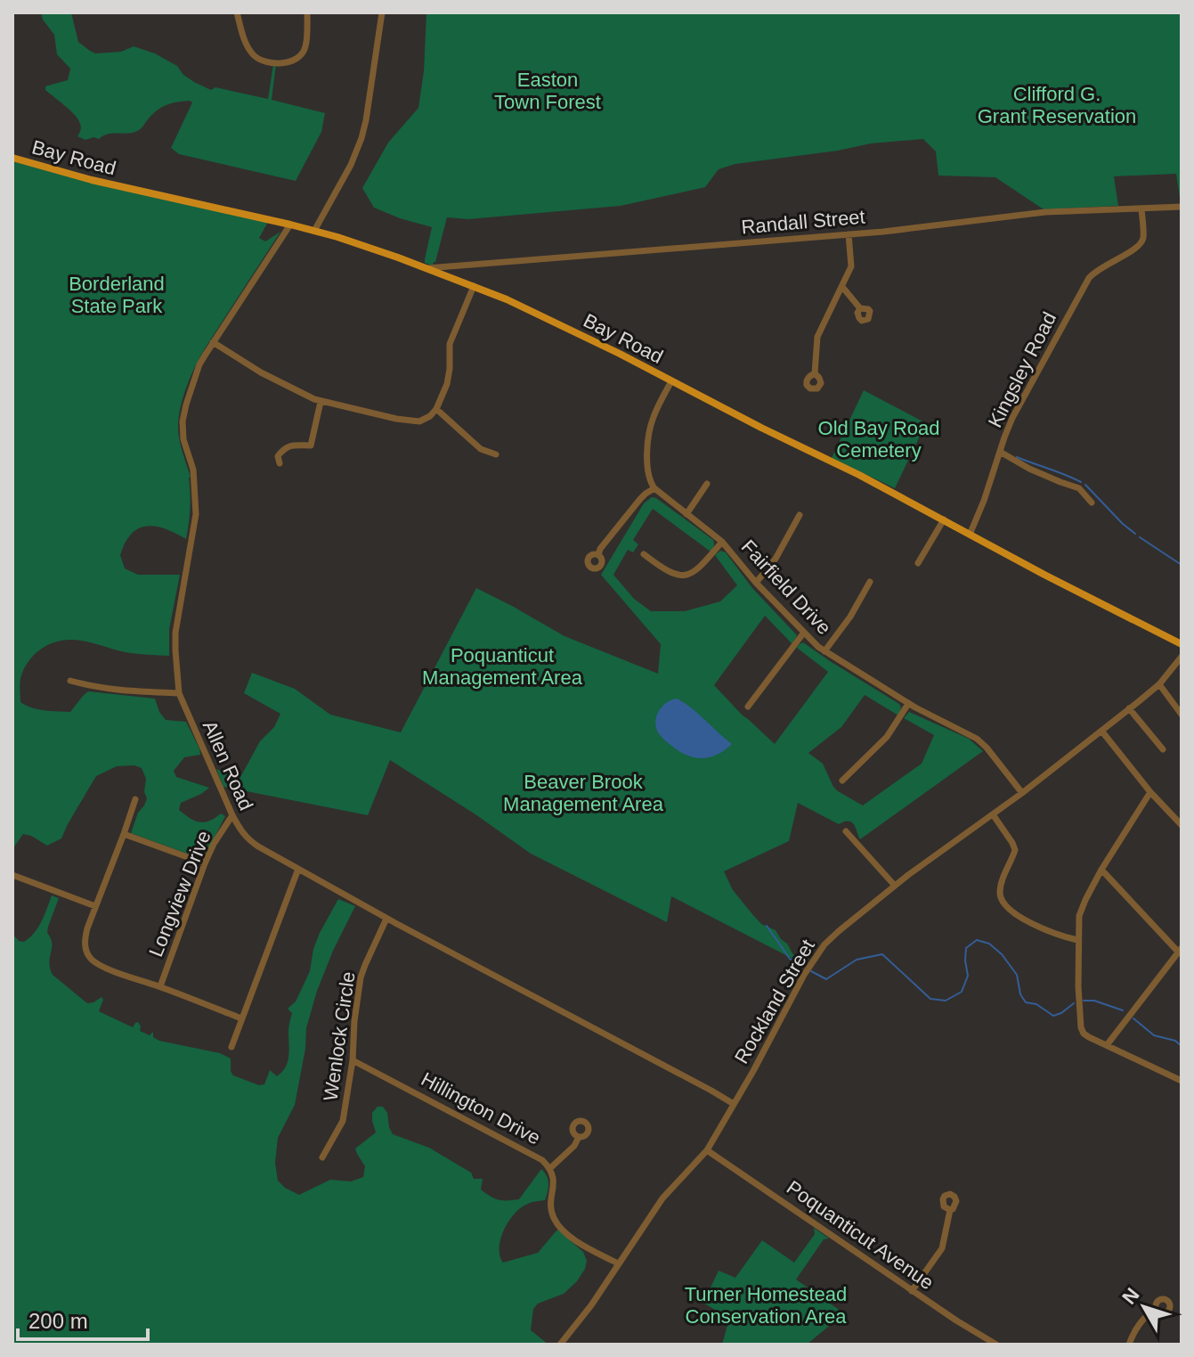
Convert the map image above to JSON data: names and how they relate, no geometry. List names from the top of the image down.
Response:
{
  "streets": {
    "main road": ["Bay Road"],
    "street": [
      "Randall Street",
      "Kingsley Road",
      "Fairfield Drive",
      "Allen Road",
      "Longview Drive",
      "Rockland Street",
      "Wenlock Circle",
      "Hillington Drive",
      "Poquanticut Avenue"
    ]
  },
  "crossings": [
    ["Bay Road", "Randall Street"],
    ["Bay Road", "Kingsley Road"],
    ["Bay Road", "Allen Road"],
    ["Randall Street", "Kingsley Road"],
    ["Fairfield Drive", "Rockland Street"],
    ["Allen Road", "Longview Drive"],
    ["Allen Road", "Rockland Street"],
    ["Allen Road", "Wenlock Circle"],
    ["Rockland Street", "Hillington Drive"],
    ["Rockland Street", "Poquanticut Avenue"],
    ["Wenlock Circle", "Hillington Drive"]
  ],
  "parks": [
    "Easton Town Forest",
    "Clifford G. Grant Reservation",
    "Borderland State Park",
    "Old Bay Road Cemetery",
    "Poquanticut Management Area",
    "Beaver Brook Management Area",
    "Turner Homestead Conservation Area"
  ],
  "scale_bar": "200 m",
  "north": "top left"
}
